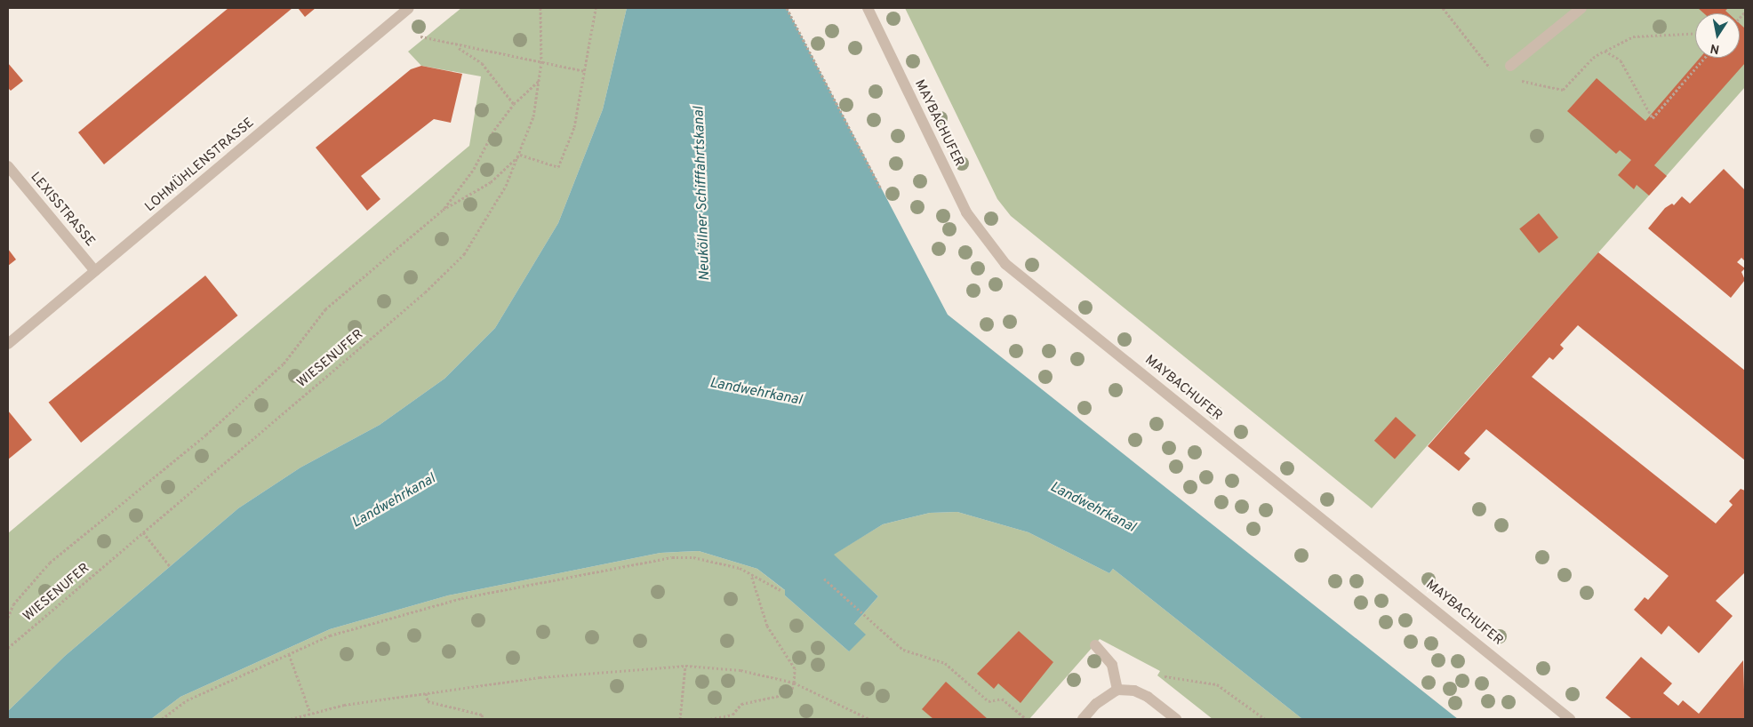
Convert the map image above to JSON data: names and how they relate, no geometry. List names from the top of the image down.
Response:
{
  "streets": {
    "street": ["MAYBACHUFER", "LOHMÜHLENSTRASSE", "LEXISSTRASSE"],
    "path": ["WIESENUFER"]
  },
  "crossings": [
    ["LOHMÜHLENSTRASSE", "LEXISSTRASSE"]
  ],
  "water": ["Neuköllner Schifffahrtskanal", "Landwehrkanal"],
  "north": "bottom"
}
